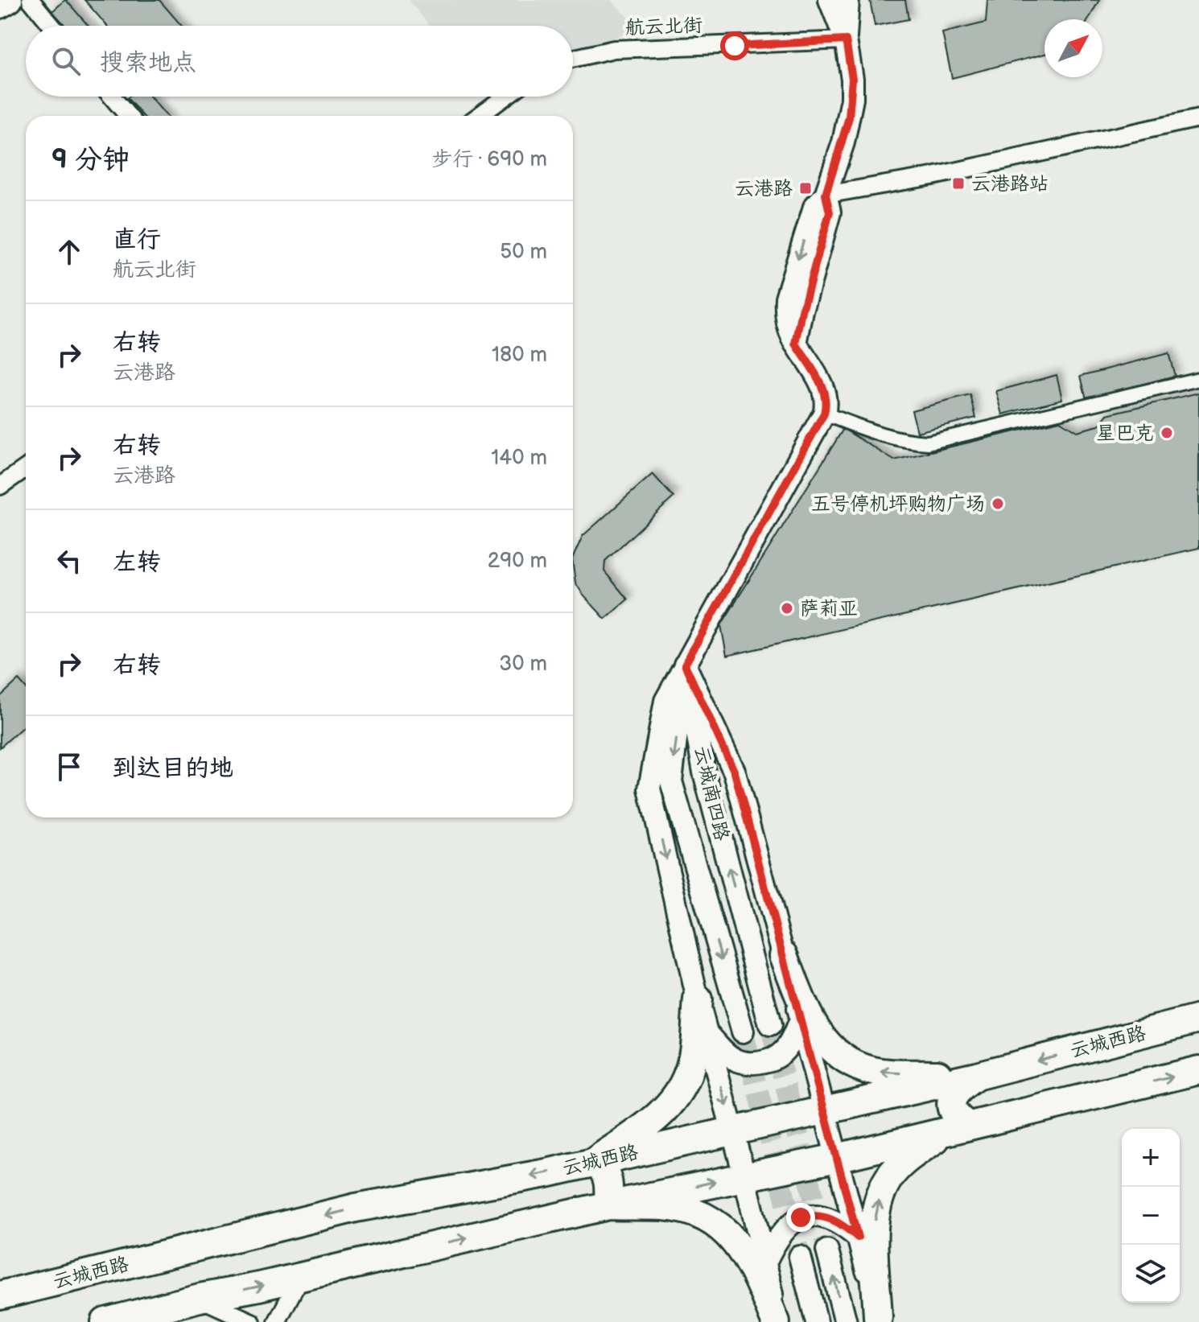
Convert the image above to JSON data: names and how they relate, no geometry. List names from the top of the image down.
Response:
{
  "streets": {
    "main road": ["云城西路"],
    "street": ["航云北街", "云城南四路"]
  },
  "places": {
    "transit": ["云港路站", "云港路"],
    "other": ["星巴克", "五号停机坪购物广场", "萨莉亚"]
  },
  "north": "top right",
  "page": {
    "search": "搜索地点",
    "heading": ["9 分钟", "步行 · 690 m"],
    "list": [
      ["直行", "航云北街", "50 m"],
      ["右转", "云港路", "180 m"],
      ["右转", "云港路", "140 m"],
      ["左转", "290 m"],
      ["右转", "30 m"],
      "到达目的地"
    ],
    "map_buttons": ["+", "−"]
  }
}
